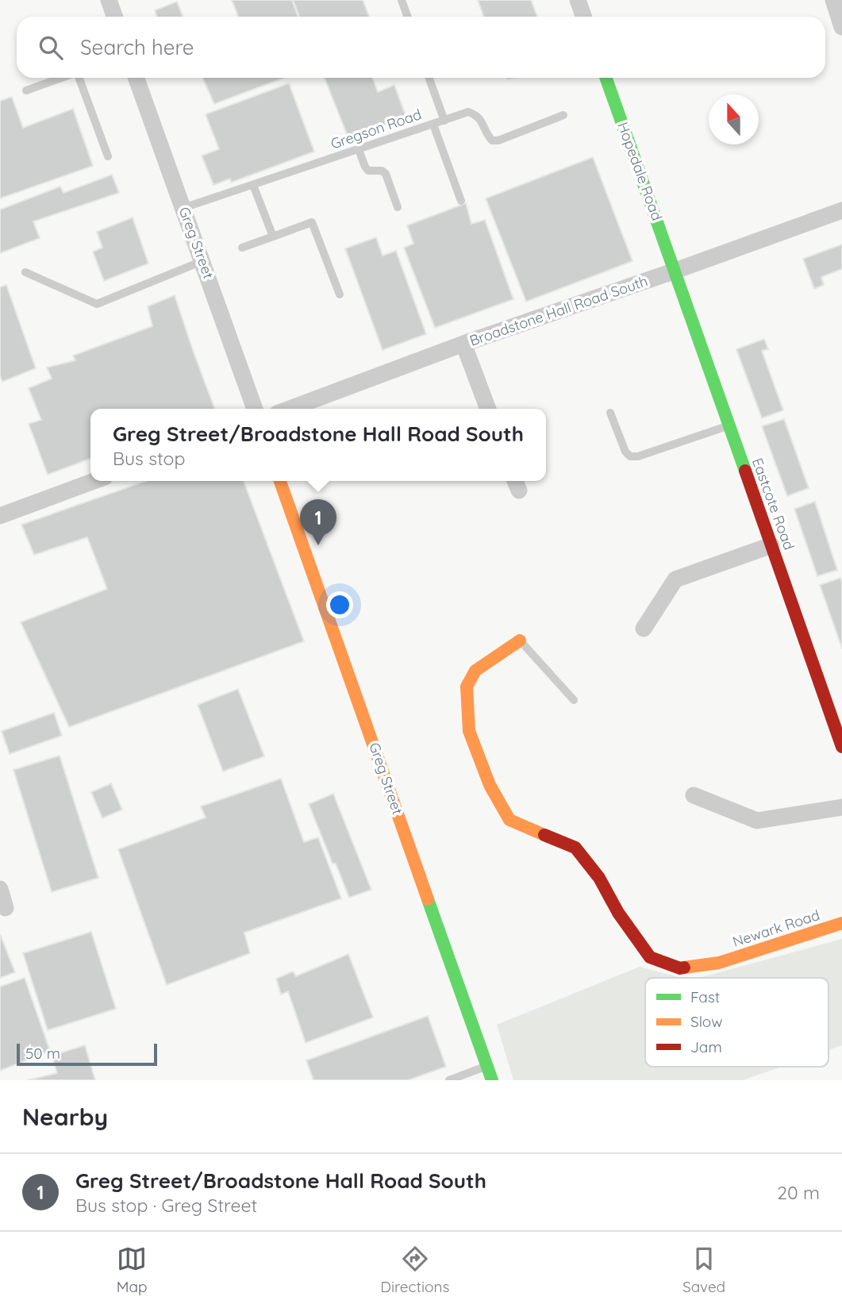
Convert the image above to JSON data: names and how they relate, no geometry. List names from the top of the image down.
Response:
{
  "streets": {
    "street": [
      "Hopedale Road",
      "Greg Street",
      "Broadstone Hall Road South",
      "Eastcote Road",
      "Newark Road"
    ],
    "lane": ["Gregson Road"]
  },
  "crossings": [
    ["Gregson Road", "Greg Street"],
    ["Hopedale Road", "Broadstone Hall Road South"],
    ["Hopedale Road", "Eastcote Road"],
    ["Broadstone Hall Road South", "Eastcote Road"]
  ],
  "legend": ["Fast", "Slow", "Jam"],
  "scale_bar": "50 m",
  "north": "top",
  "page": {
    "search": "Search here",
    "popup": ["Greg Street/Broadstone Hall Road South", "Bus stop"],
    "pins": "1",
    "scale": "50 m",
    "heading": "Nearby",
    "list": [
      {
        "mark": "1",
        "name": "Greg Street/Broadstone Hall Road South",
        "note": "Bus stop · Greg Street",
        "value": "20 m"
      }
    ],
    "nav": ["Map", "Directions", "Saved"]
  }
}
